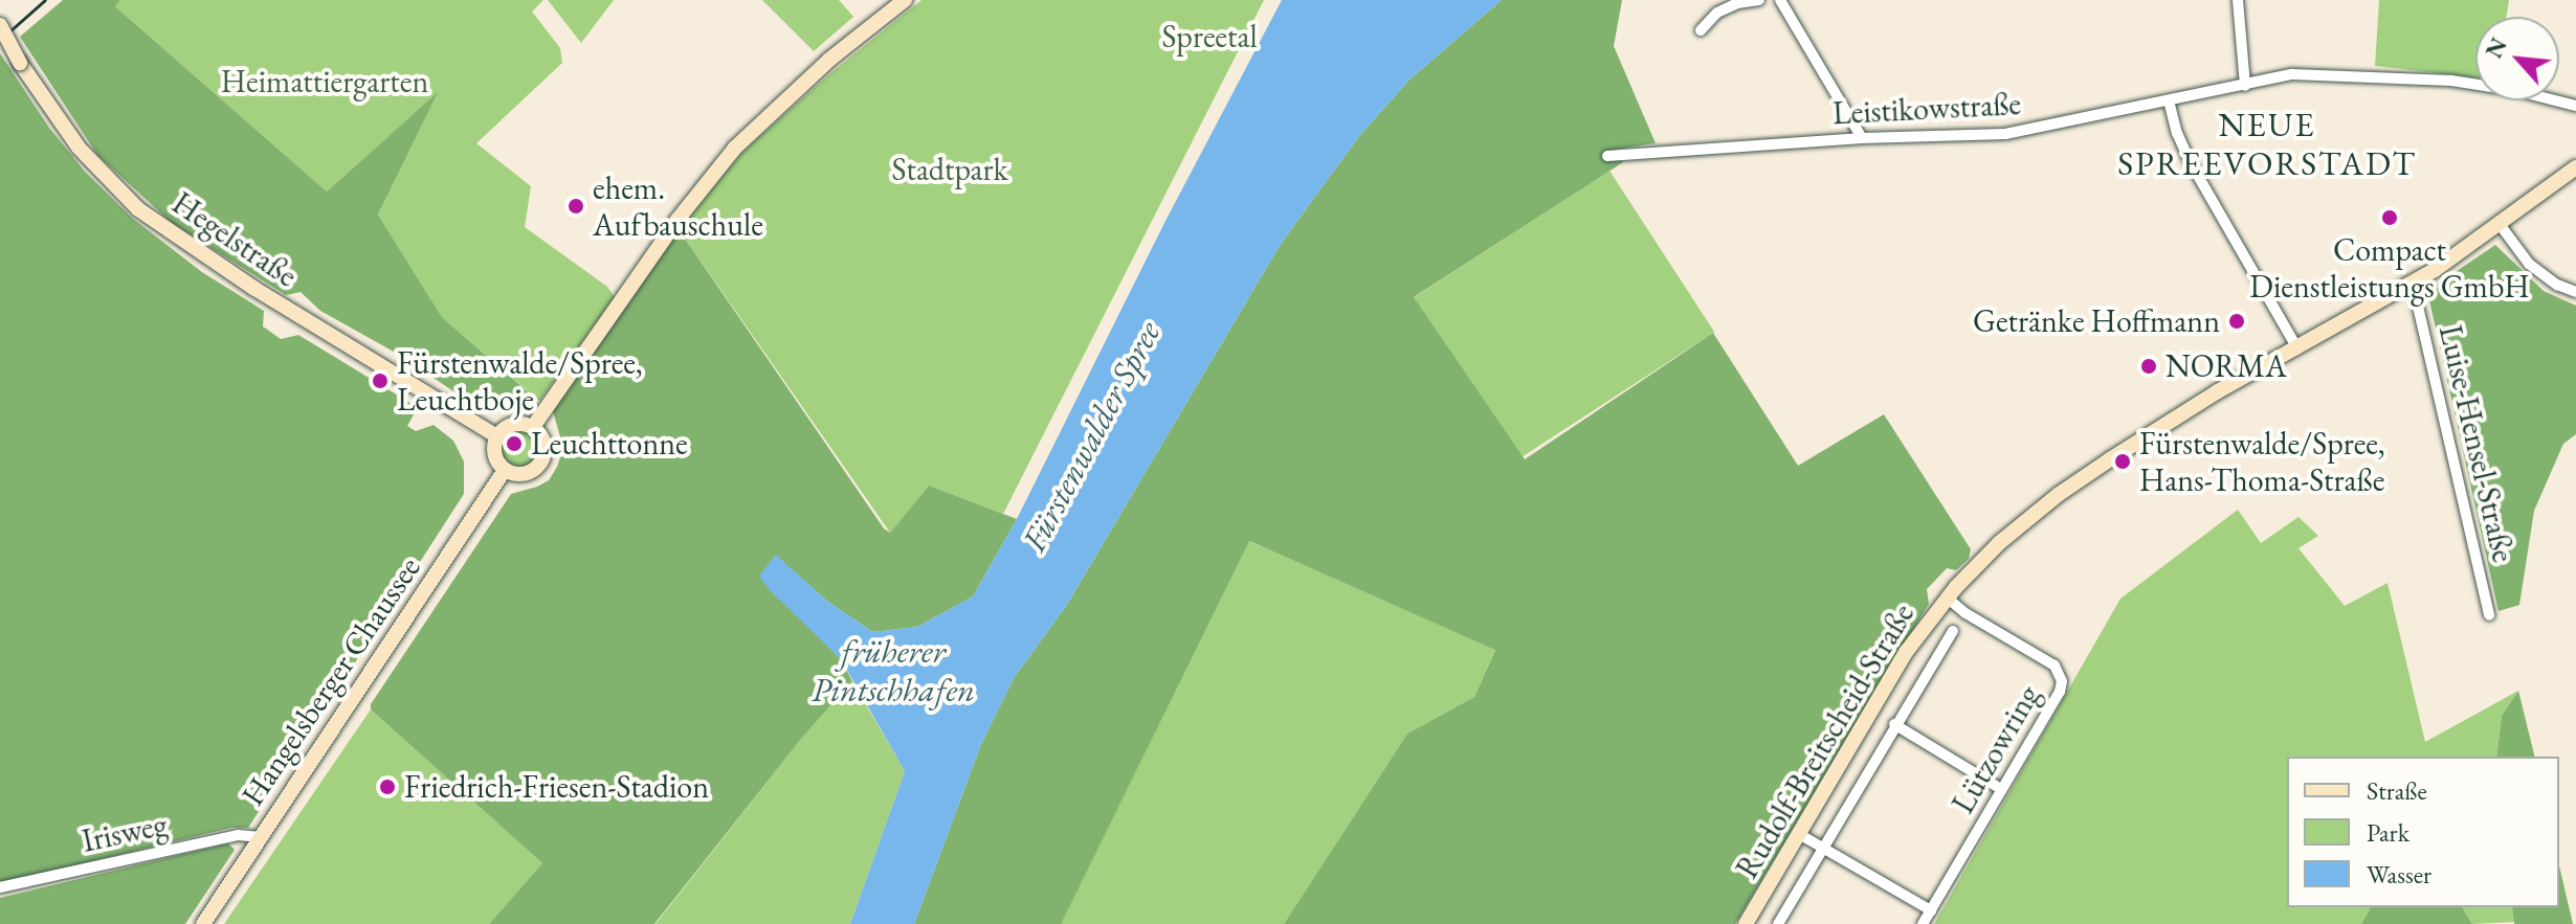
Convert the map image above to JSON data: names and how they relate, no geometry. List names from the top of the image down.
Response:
{
  "streets": {
    "main road": ["Hegelstraße", "Hangelsberger Chaussee", "Rudolf-Breitscheid-Straße"],
    "street": [
      "Leistikowstraße",
      "Luise-Hensel-Straße",
      "Lützowring",
      "Irisweg"
    ]
  },
  "crossings": [
    ["Hegelstraße", "Hangelsberger Chaussee"],
    ["Luise-Hensel-Straße", "Rudolf-Breitscheid-Straße"],
    ["Hangelsberger Chaussee", "Irisweg"],
    ["Rudolf-Breitscheid-Straße", "Lützowring"]
  ],
  "districts": ["NEUE SPREEVORSTADT"],
  "water": ["Fürstenwalder Spree", "früherer Pintschhafen"],
  "parks": ["Spreetal", "Heimattiergarten", "Stadtpark"],
  "places": [
    "ehem. Aufbauschule",
    "Compact Dienstleistungs GmbH",
    "Getränke Hoffmann",
    "NORMA",
    "Fürstenwalde/Spree, Leuchtboje",
    "Leuchttonne",
    "Fürstenwalde/Spree, Hans-Thoma-Straße",
    "Friedrich-Friesen-Stadion"
  ],
  "legend": ["Straße", "Park", "Wasser"],
  "north": "top left"
}
